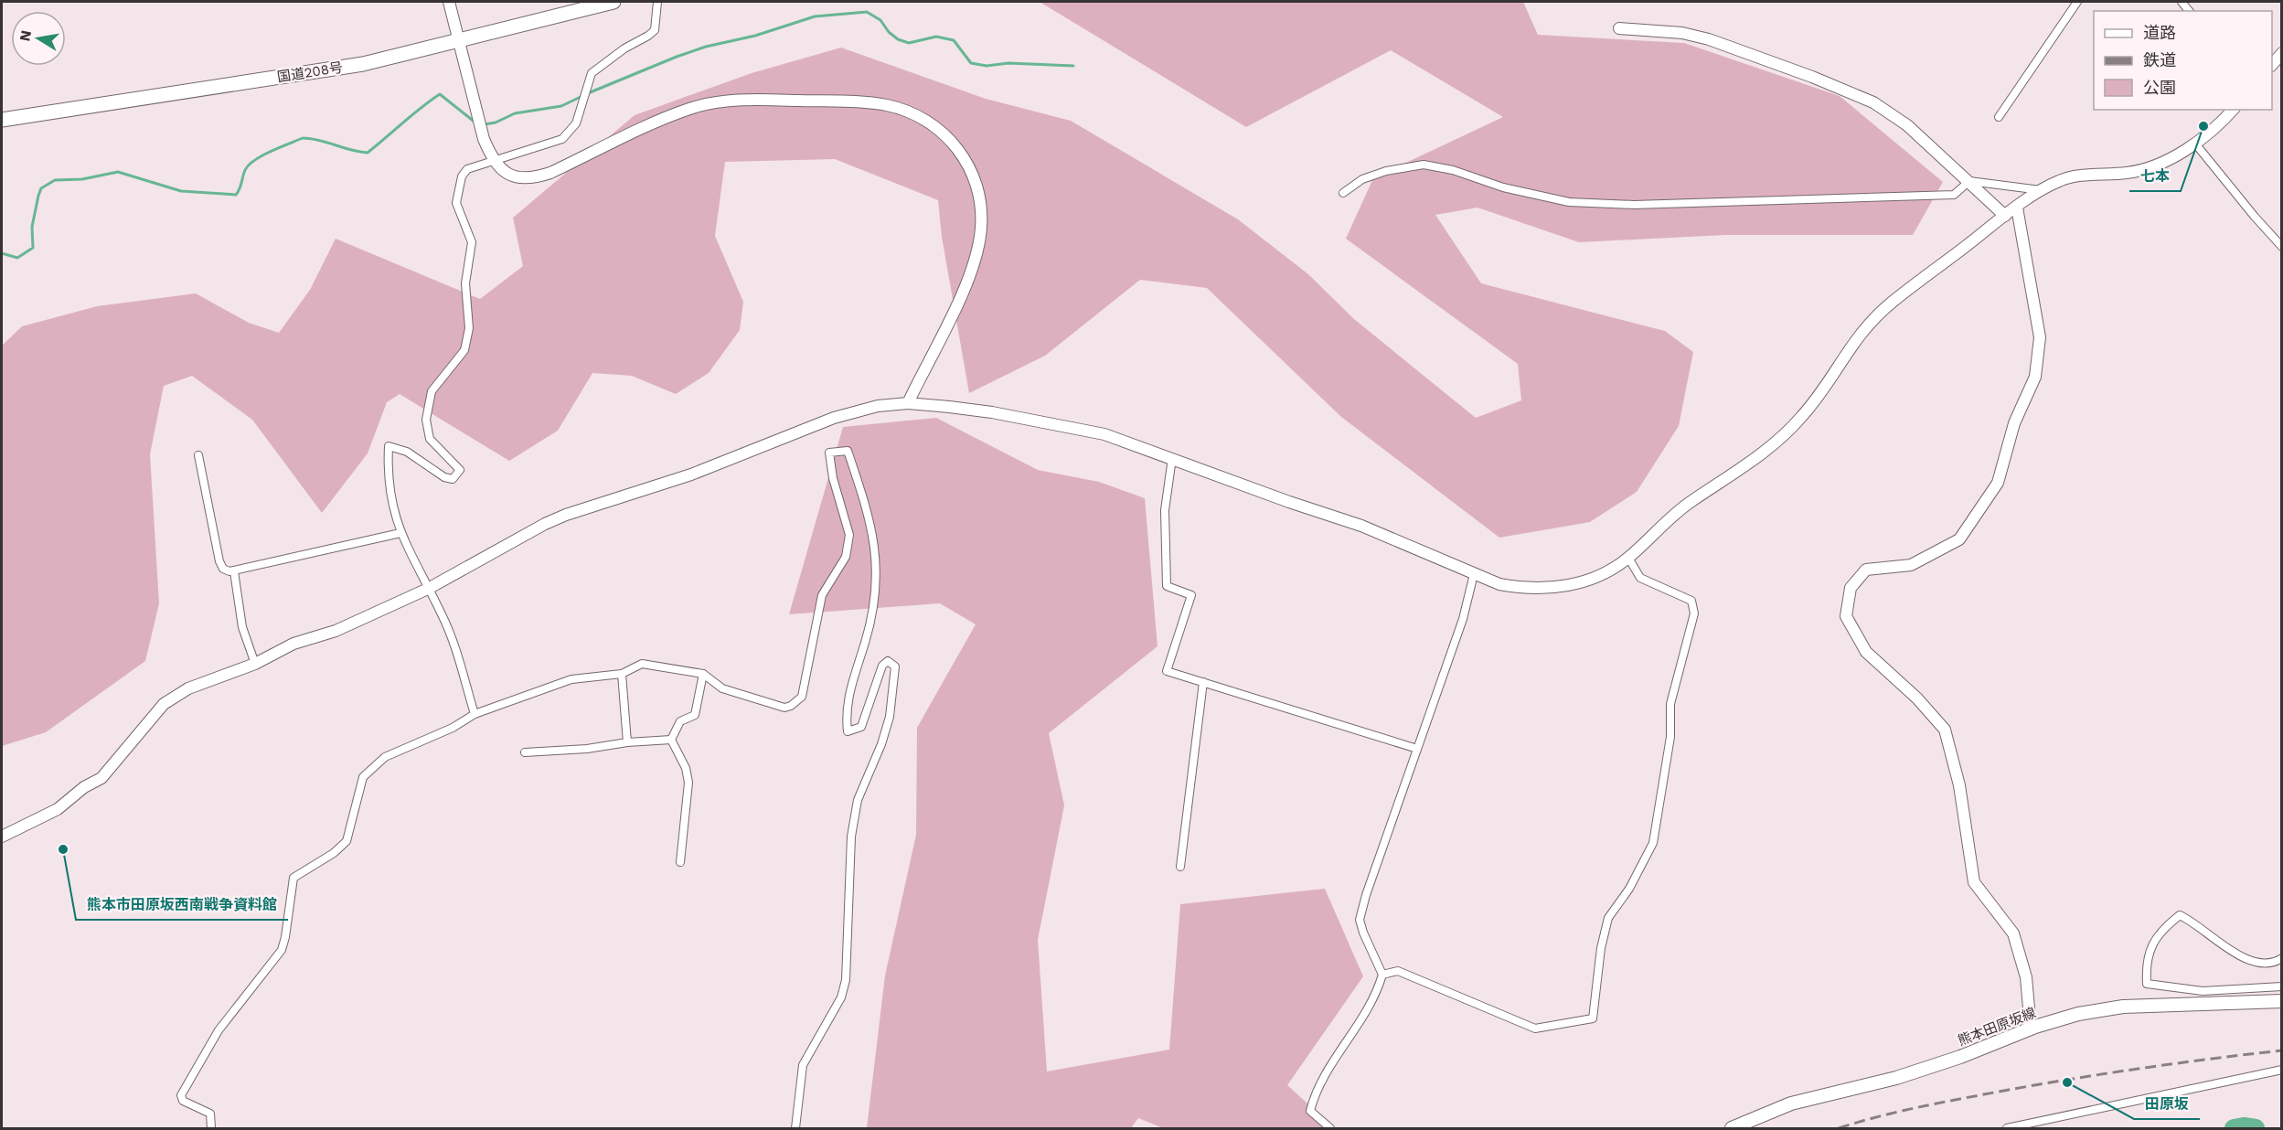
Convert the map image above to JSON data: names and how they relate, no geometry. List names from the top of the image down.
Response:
{
  "streets": {
    "highway": ["国道208号"],
    "main road": ["熊本田原坂線"]
  },
  "places": ["七本", "熊本市田原坂西南戦争資料館", "田原坂"],
  "legend": ["道路", "鉄道", "公園"],
  "north": "left"
}
